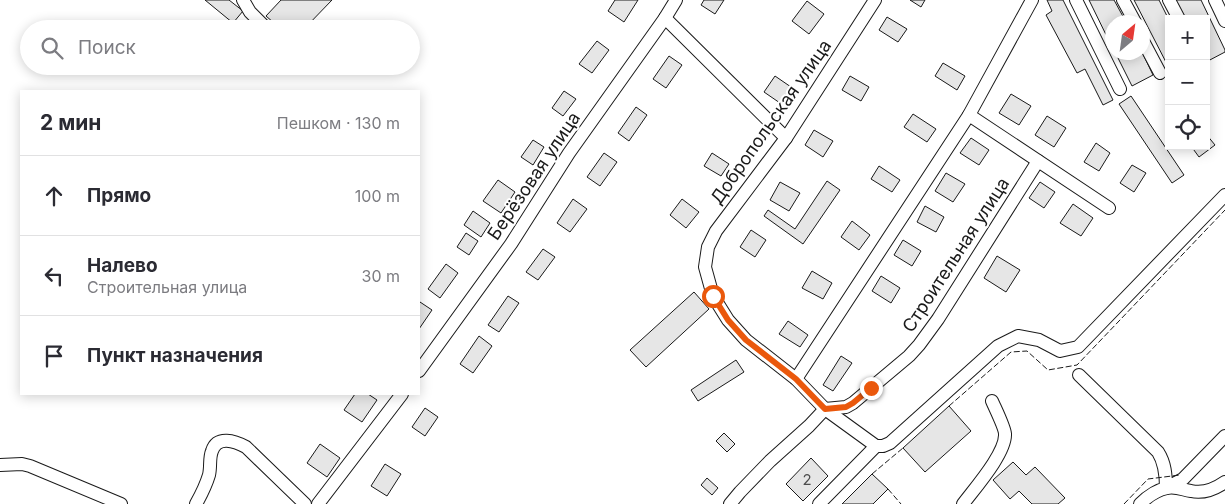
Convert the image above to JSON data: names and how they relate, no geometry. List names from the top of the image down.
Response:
{
  "streets": {
    "street": ["Добропольская улица", "Берёзовая улица", "Строительная улица"]
  },
  "house_numbers": ["2"],
  "north": "top right",
  "page": {
    "map_buttons": ["+", "−"],
    "search": "Поиск",
    "heading": ["2 мин", "Пешком · 130 m"],
    "list": [
      ["Прямо", "100 m"],
      ["Налево", "Строительная улица", "30 m"],
      "Пункт назначения"
    ]
  }
}
